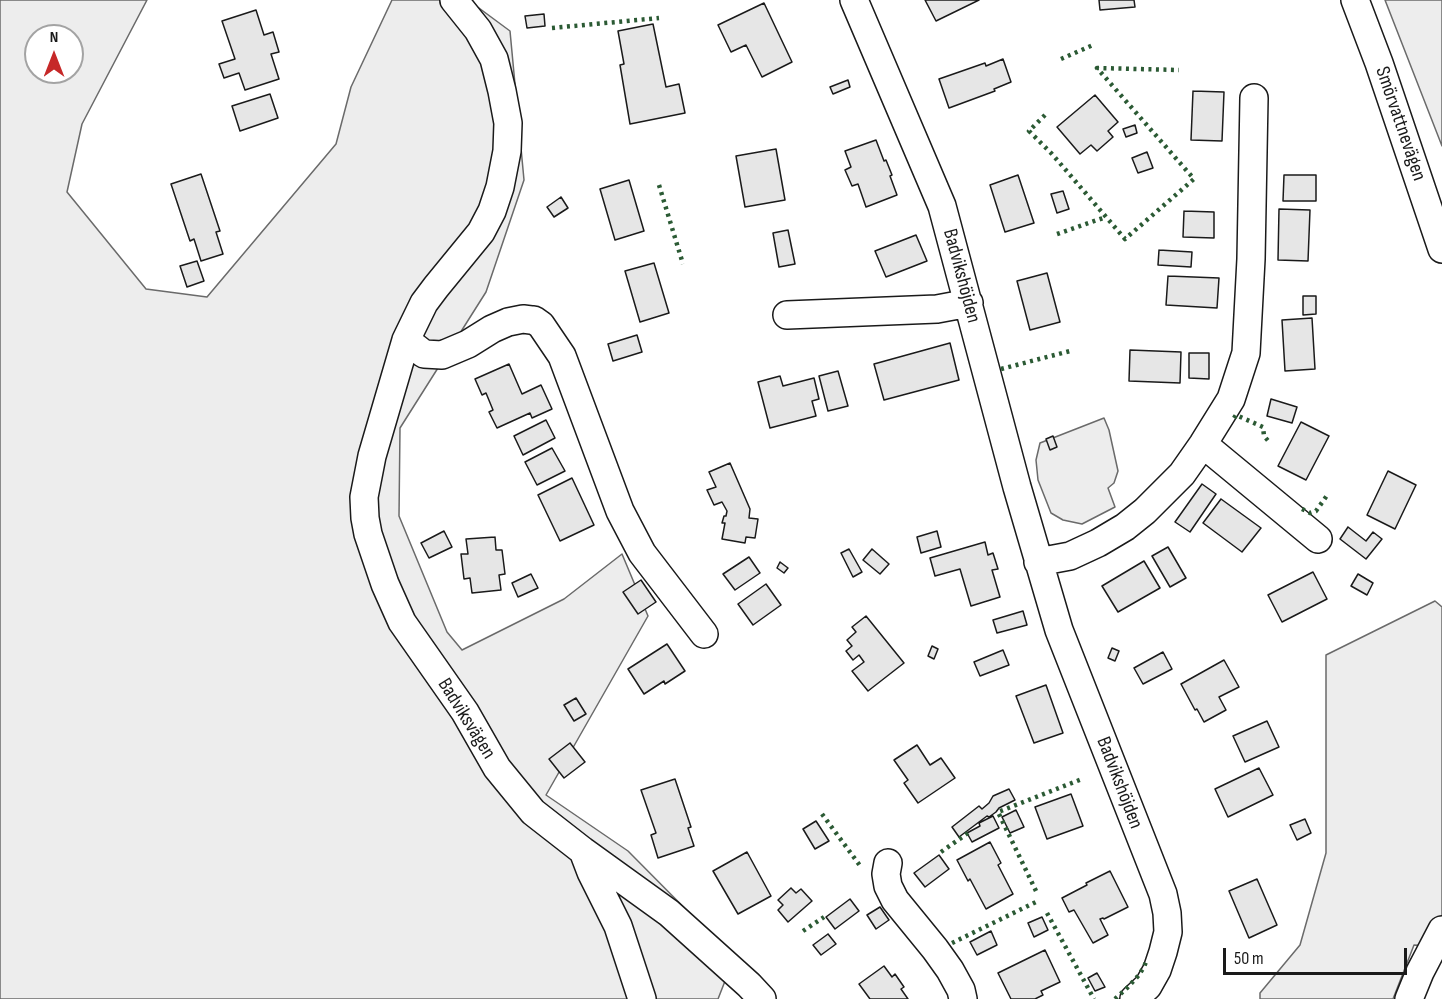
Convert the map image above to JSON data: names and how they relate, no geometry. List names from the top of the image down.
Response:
{
  "streets": {
    "street": ["Smörvattnevägen", "Badvikshöjden", "Badviksvägen"]
  },
  "scale_bar": "50 m",
  "north": "top"
}
